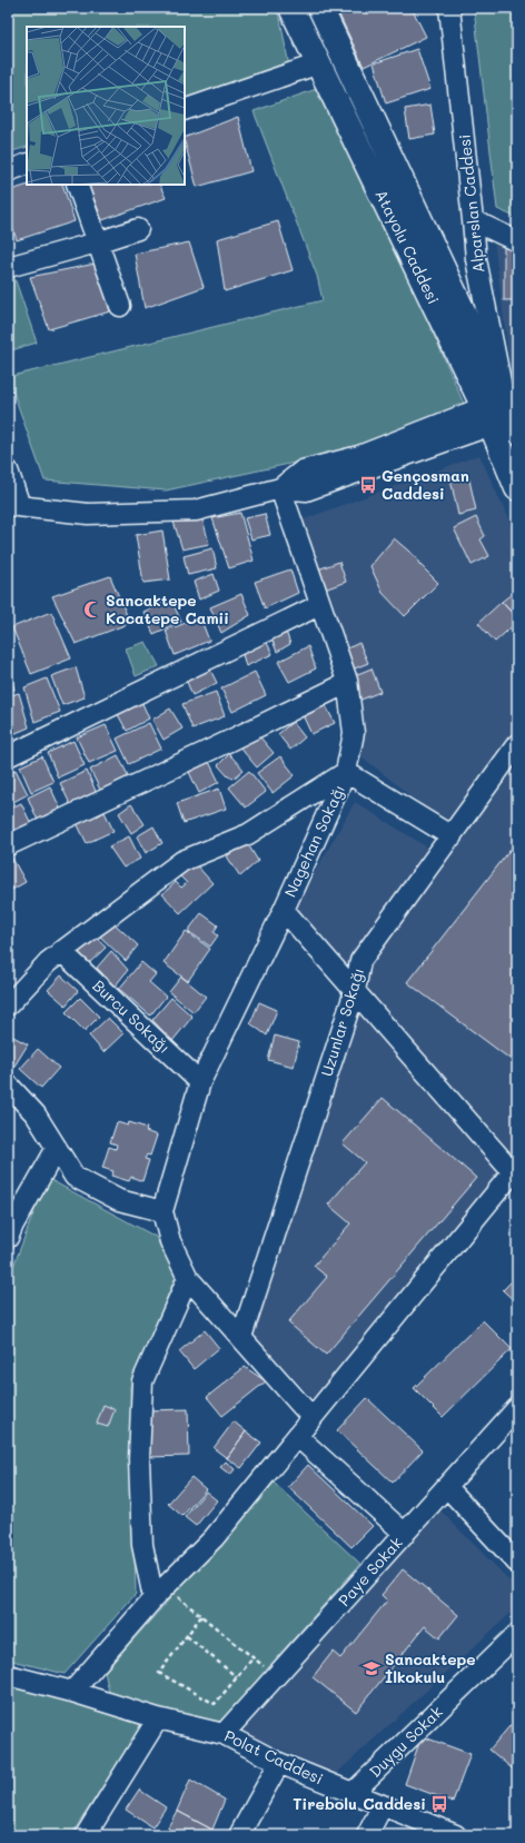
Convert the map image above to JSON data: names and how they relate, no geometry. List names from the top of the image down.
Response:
{
  "streets": {
    "main road": ["Atayolu Caddesi"],
    "street": [
      "Alparslan Caddesi",
      "Nagehan Sokağı",
      "Burcu Sokağı",
      "Uzunlar Sokağı",
      "Paye Sokak",
      "Duygu Sokak",
      "Polat Caddesi"
    ]
  },
  "crossings": [
    ["Alparslan Caddesi", "Atayolu Caddesi"],
    ["Nagehan Sokağı", "Burcu Sokağı"],
    ["Paye Sokak", "Polat Caddesi"],
    ["Duygu Sokak", "Polat Caddesi"]
  ],
  "places": {
    "bus stop": ["Gençosman Caddesi", "Tirebolu Caddesi"],
    "mosque": ["Sancaktepe Kocatepe Camii"],
    "school or university": ["Sancaktepe İlkokulu"]
  }
}
